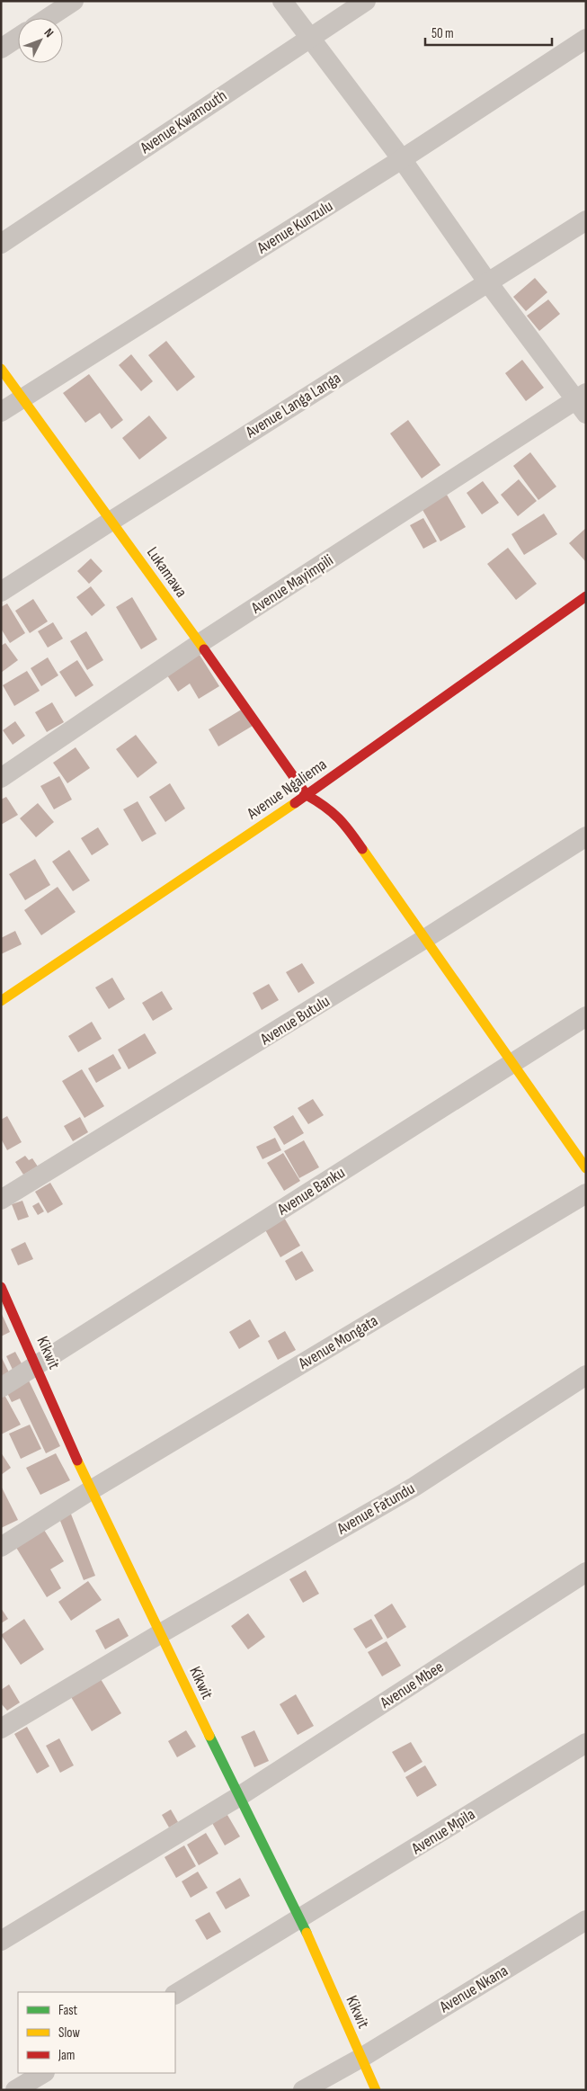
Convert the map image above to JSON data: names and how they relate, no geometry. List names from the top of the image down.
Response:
{
  "streets": {
    "street": [
      "Avenue Kwamouth",
      "Avenue Kunzulu",
      "Avenue Langa Langa",
      "Lukamawa",
      "Avenue Mayimpili",
      "Avenue Ngaliema",
      "Avenue Butulu",
      "Avenue Banku",
      "Avenue Mongata",
      "Kikwit",
      "Avenue Fatundu",
      "Avenue Mbee",
      "Avenue Mpila",
      "Avenue Nkana"
    ]
  },
  "crossings": [
    ["Avenue Kunzulu", "Lukamawa"],
    ["Avenue Langa Langa", "Lukamawa"],
    ["Lukamawa", "Avenue Mayimpili"],
    ["Lukamawa", "Avenue Ngaliema"],
    ["Avenue Banku", "Kikwit"],
    ["Avenue Mongata", "Kikwit"],
    ["Kikwit", "Avenue Fatundu"],
    ["Kikwit", "Avenue Mbee"],
    ["Kikwit", "Avenue Mpila"],
    ["Kikwit", "Avenue Nkana"]
  ],
  "legend": ["Fast", "Slow", "Jam"],
  "scale_bar": "50 m",
  "north": "top right"
}
